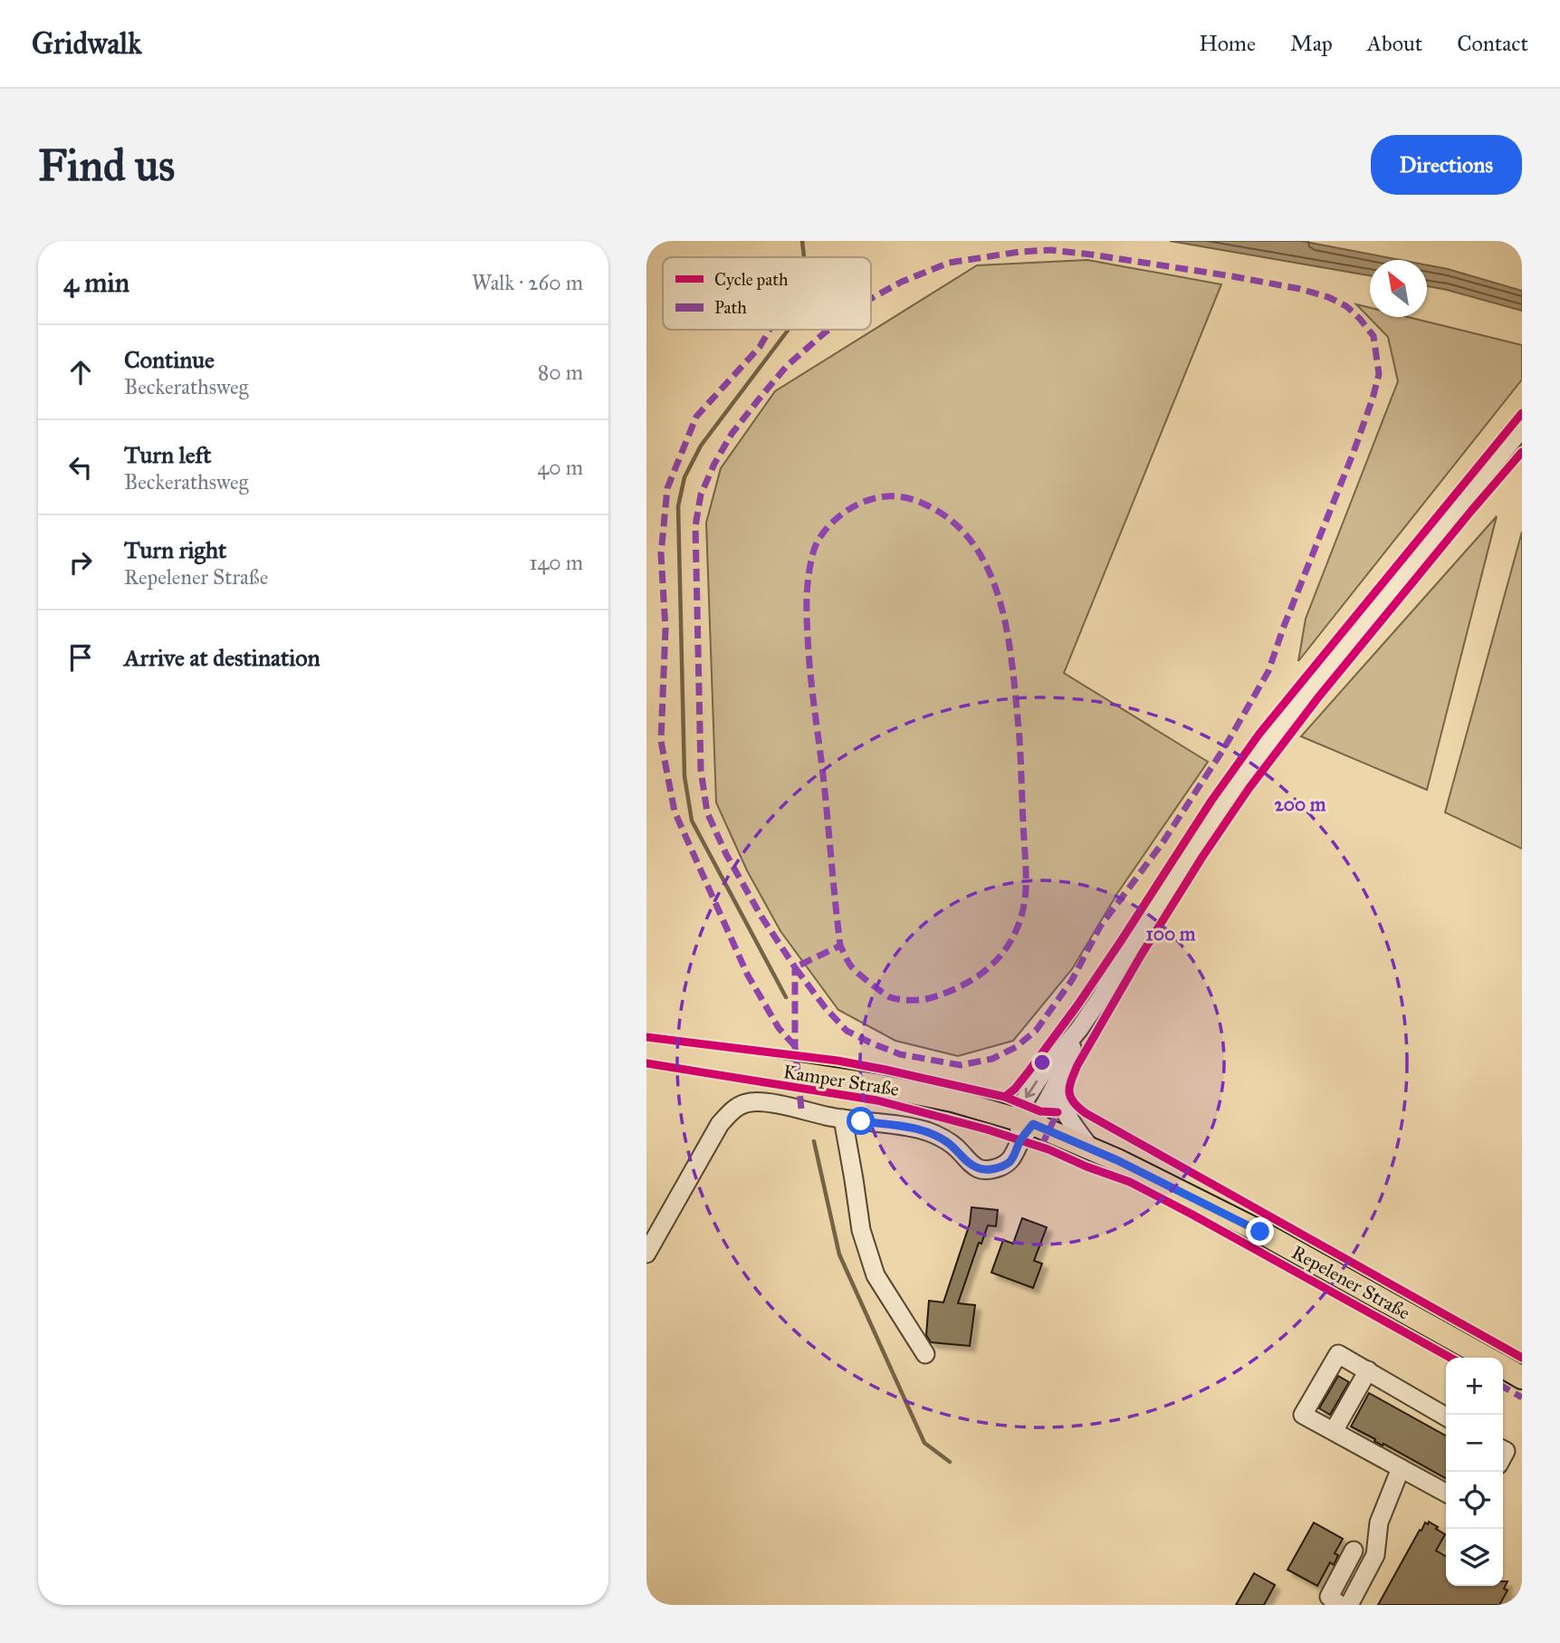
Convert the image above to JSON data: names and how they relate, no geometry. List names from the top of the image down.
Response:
{
  "streets": {
    "main road": ["Kamper Straße", "Repelener Straße"]
  },
  "crossings": [
    ["Kamper Straße", "Repelener Straße"]
  ],
  "legend": ["Cycle path", "Path"],
  "north": "top left",
  "page": {
    "header": "Gridwalk",
    "nav": [
      "Home",
      "Map",
      "About",
      "Contact"
    ],
    "buttons": "Directions",
    "title": "Find us",
    "heading": ["4 min", "Walk · 260 m"],
    "list": [
      ["Continue", "Beckerathsweg", "80 m"],
      ["Turn left", "Beckerathsweg", "40 m"],
      ["Turn right", "Repelener Straße", "140 m"],
      "Arrive at destination"
    ],
    "map_buttons": ["+", "−"]
  },
  "rings": ["200 m", "100 m"]
}
